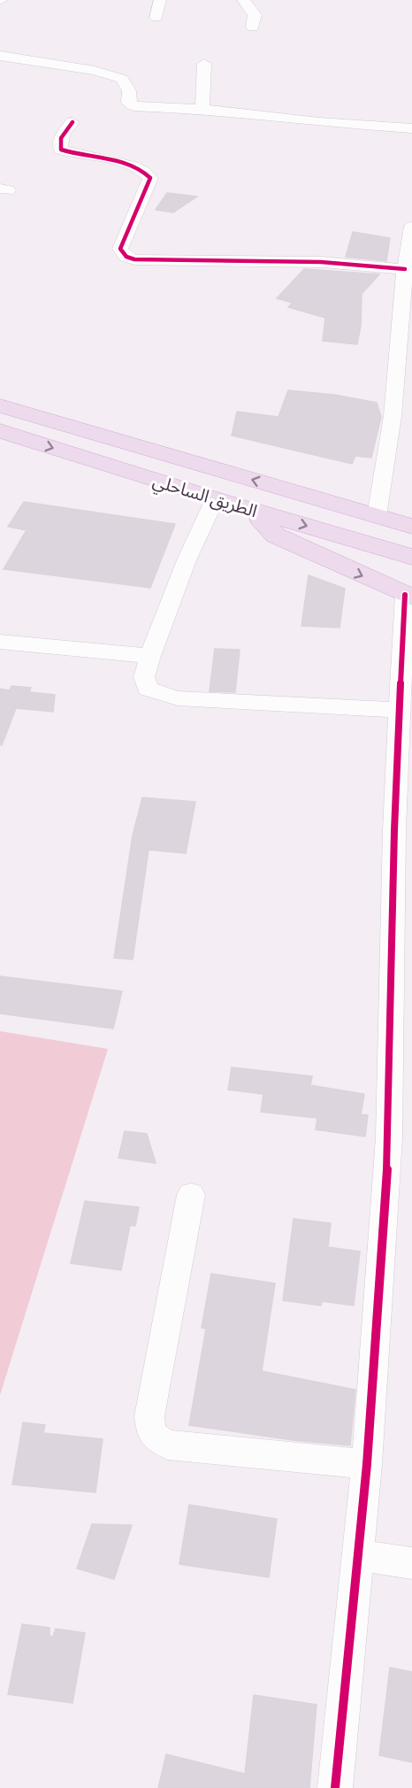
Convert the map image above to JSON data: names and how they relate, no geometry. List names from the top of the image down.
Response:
{
  "streets": {
    "highway": ["الطريق الساحلي"]
  }
}
